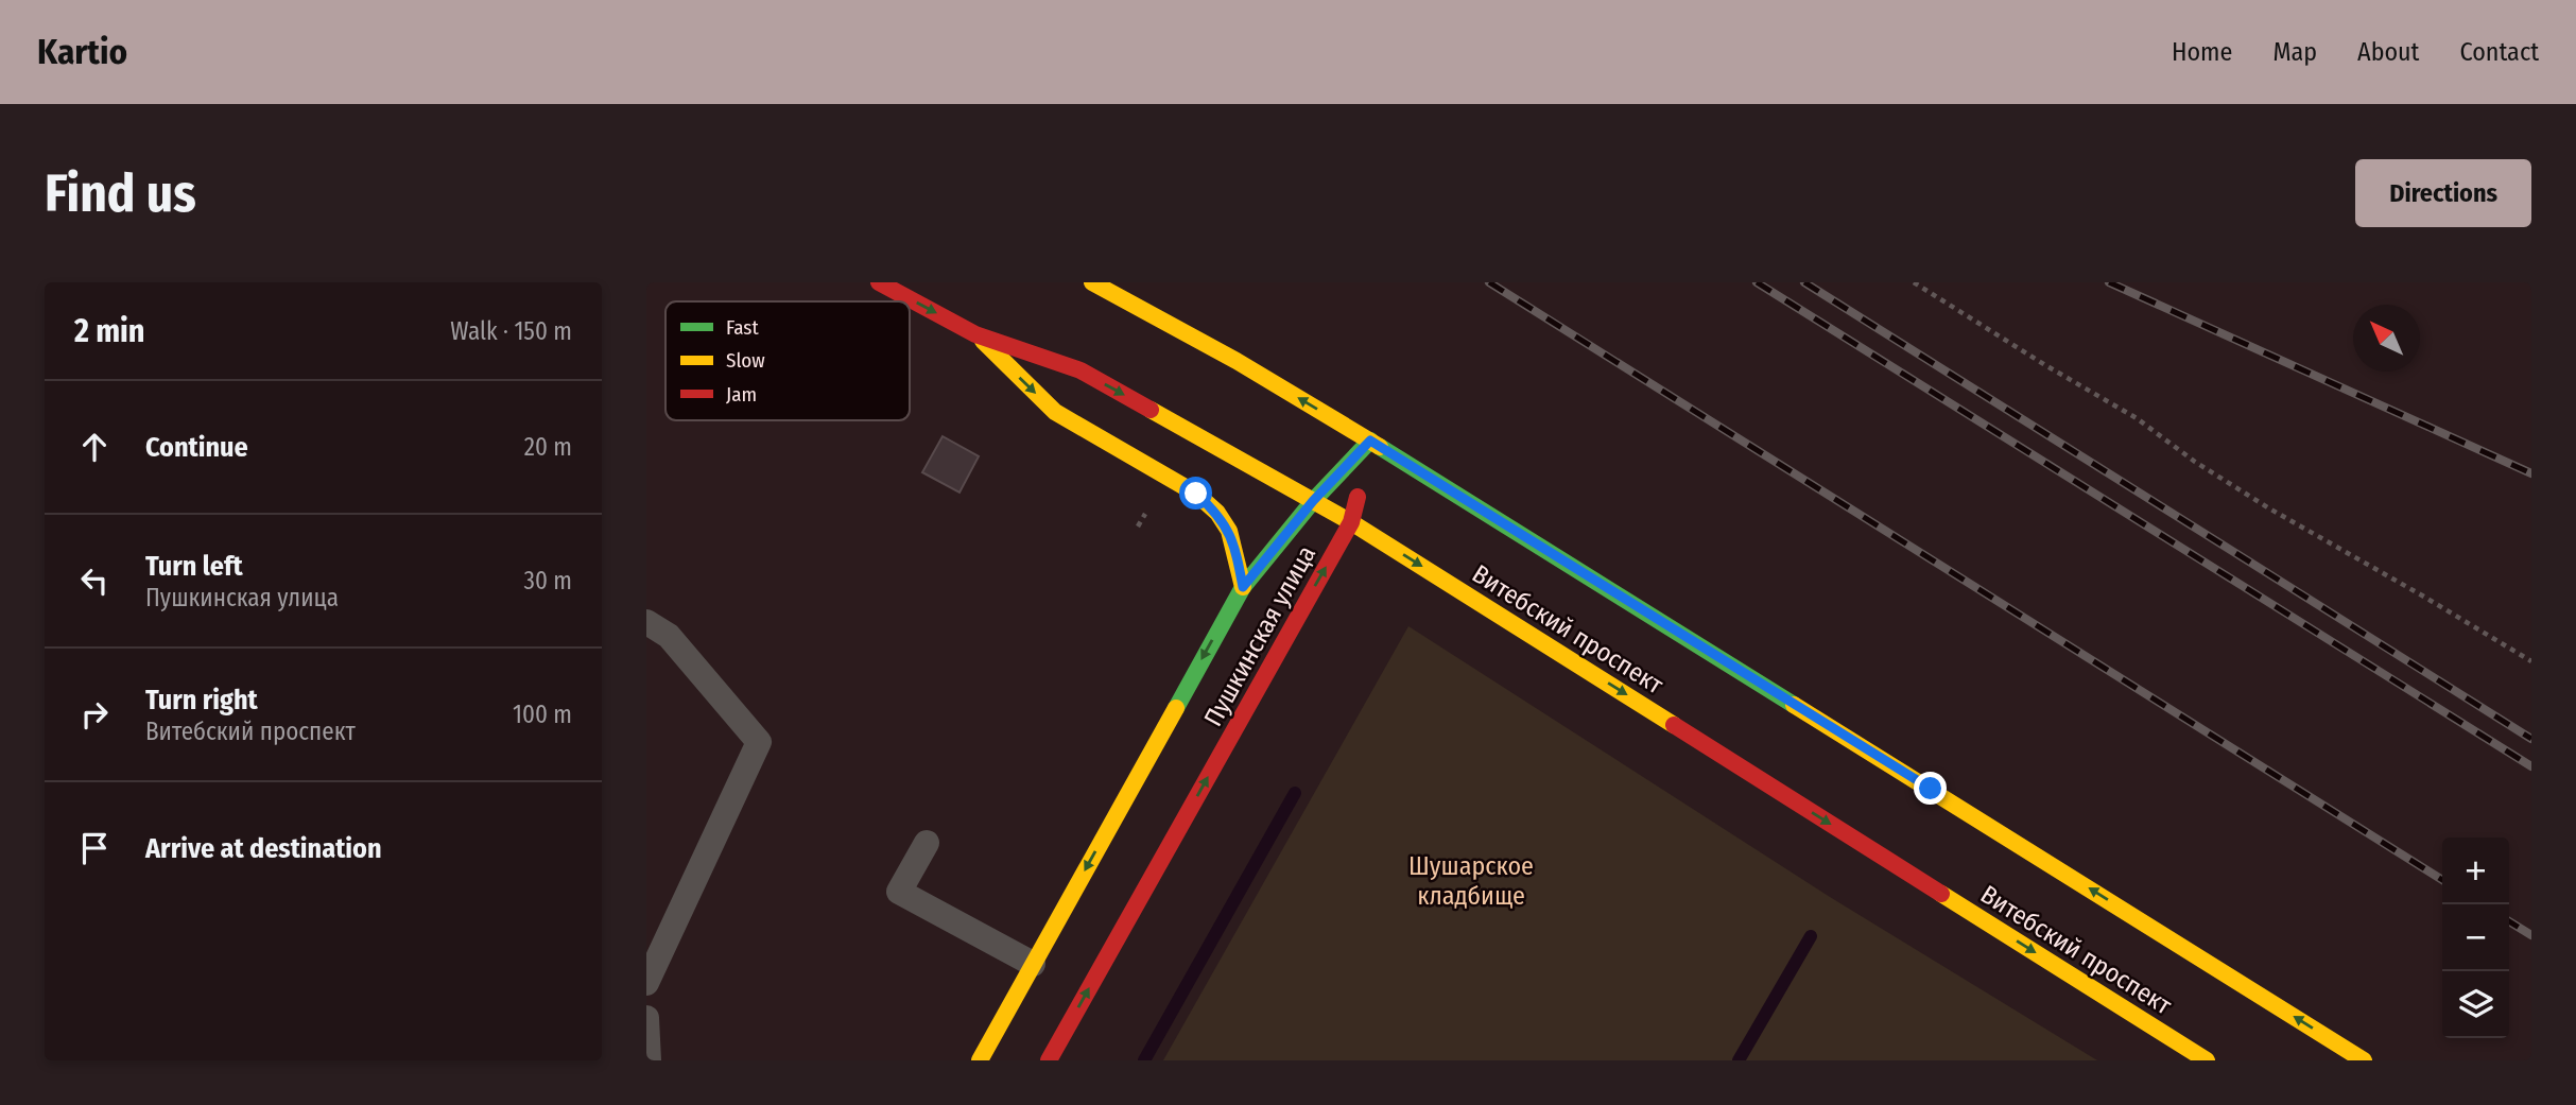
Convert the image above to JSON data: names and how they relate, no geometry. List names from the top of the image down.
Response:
{
  "streets": {
    "main road": ["Витебский проспект", "Пушкинская улица"]
  },
  "crossings": [
    ["Витебский проспект", "Пушкинская улица"]
  ],
  "parks": ["Шушарское кладбище"],
  "legend": ["Fast", "Slow", "Jam"],
  "north": "top left",
  "page": {
    "header": "Kartio",
    "nav": [
      "Home",
      "Map",
      "About",
      "Contact"
    ],
    "buttons": "Directions",
    "title": "Find us",
    "heading": ["2 min", "Walk · 150 m"],
    "list": [
      ["Continue", "20 m"],
      ["Turn left", "Пушкинская улица", "30 m"],
      ["Turn right", "Витебский проспект", "100 m"],
      "Arrive at destination"
    ],
    "map_buttons": ["+", "−"]
  }
}
